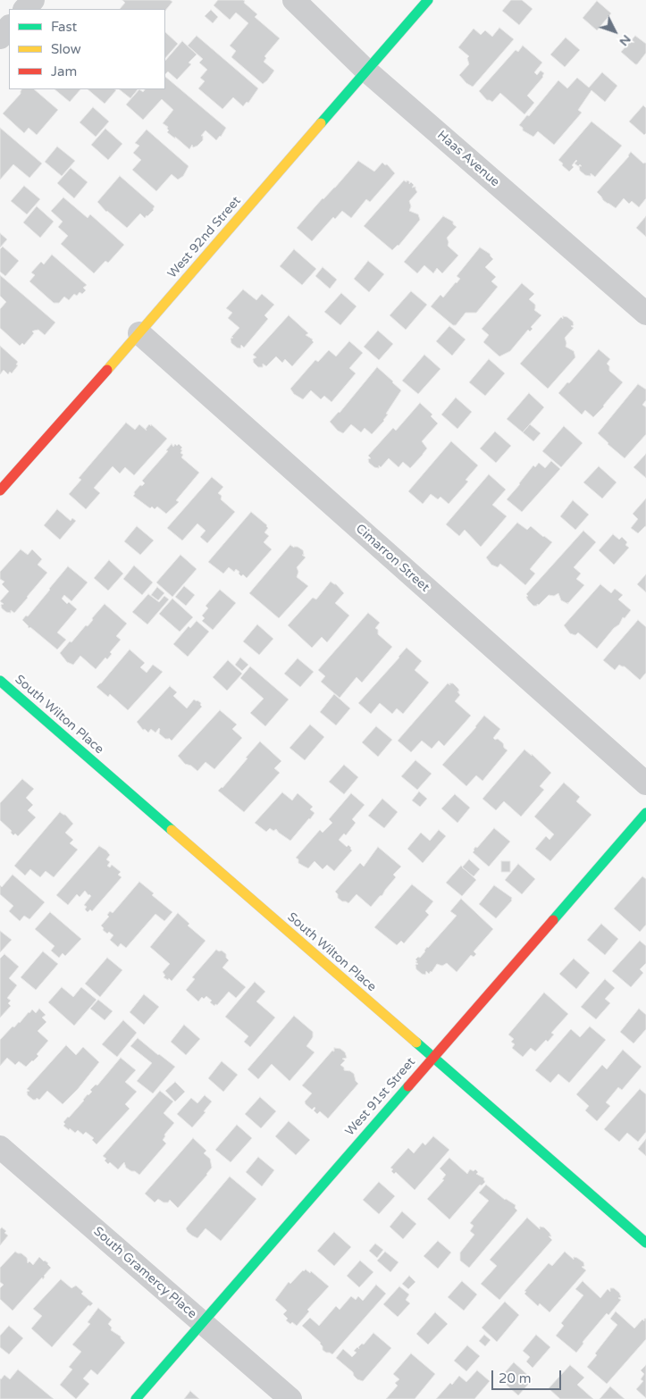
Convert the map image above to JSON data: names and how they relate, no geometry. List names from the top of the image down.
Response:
{
  "streets": {
    "street": [
      "Haas Avenue",
      "West 92nd Street",
      "Cimarron Street",
      "South Wilton Place",
      "West 91st Street",
      "South Gramercy Place"
    ]
  },
  "crossings": [
    ["Haas Avenue", "West 92nd Street"],
    ["West 92nd Street", "Cimarron Street"],
    ["South Wilton Place", "West 91st Street"],
    ["West 91st Street", "South Gramercy Place"]
  ],
  "legend": ["Fast", "Slow", "Jam"],
  "scale_bar": "20 m",
  "north": "bottom right"
}
